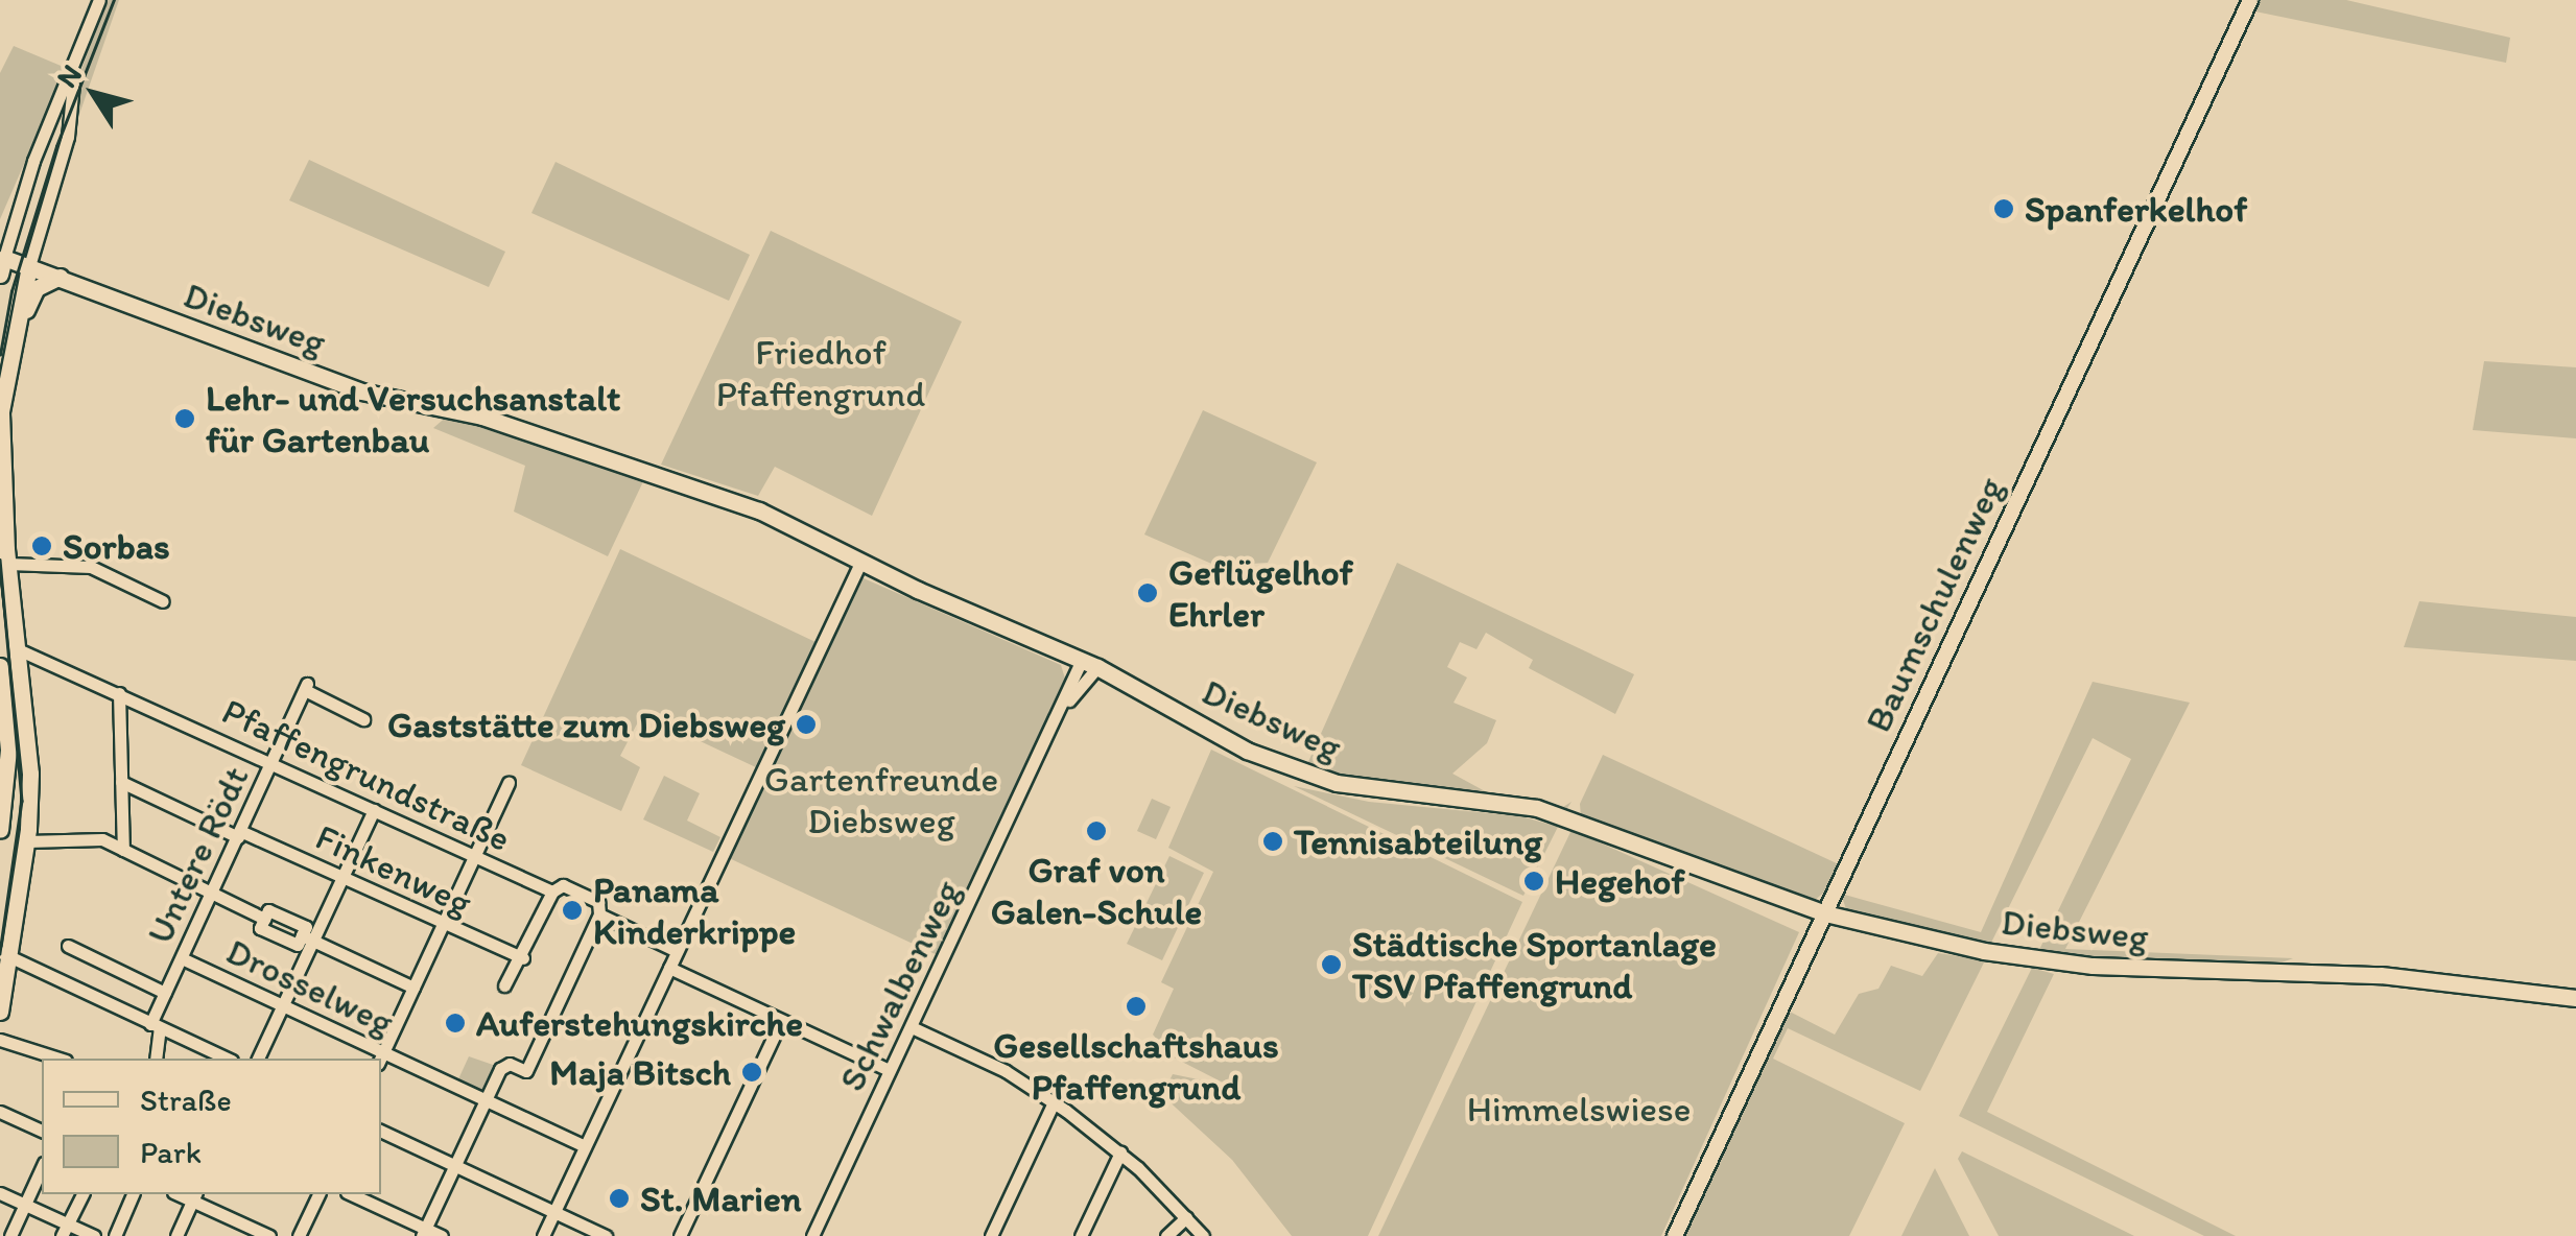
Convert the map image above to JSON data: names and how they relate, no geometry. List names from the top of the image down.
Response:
{
  "streets": {
    "main road": ["Diebsweg"],
    "street": [
      "Baumschulenweg",
      "Pfaffengrundstraße",
      "Untere Rödt",
      "Finkenweg",
      "Schwalbenweg",
      "Drosselweg"
    ]
  },
  "crossings": [
    ["Diebsweg", "Baumschulenweg"],
    ["Diebsweg", "Schwalbenweg"],
    ["Pfaffengrundstraße", "Untere Rödt"],
    ["Untere Rödt", "Finkenweg"],
    ["Untere Rödt", "Drosselweg"]
  ],
  "parks": ["Friedhof Pfaffengrund", "Gartenfreunde Diebsweg", "Himmelswiese"],
  "places": [
    "Spanferkelhof",
    "Lehr- und Versuchsanstalt für Gartenbau",
    "Sorbas",
    "Geflügelhof Ehrler",
    "Gaststätte zum Diebsweg",
    "Graf von Galen-Schule",
    "Tennisabteilung",
    "Hegehof",
    "Panama Kinderkrippe",
    "Städtische Sportanlage TSV Pfaffengrund",
    "Gesellschaftshaus Pfaffengrund",
    "Auferstehungskirche",
    "Maja Bitsch",
    "St. Marien"
  ],
  "legend": ["Straße", "Park"],
  "north": "top left"
}
